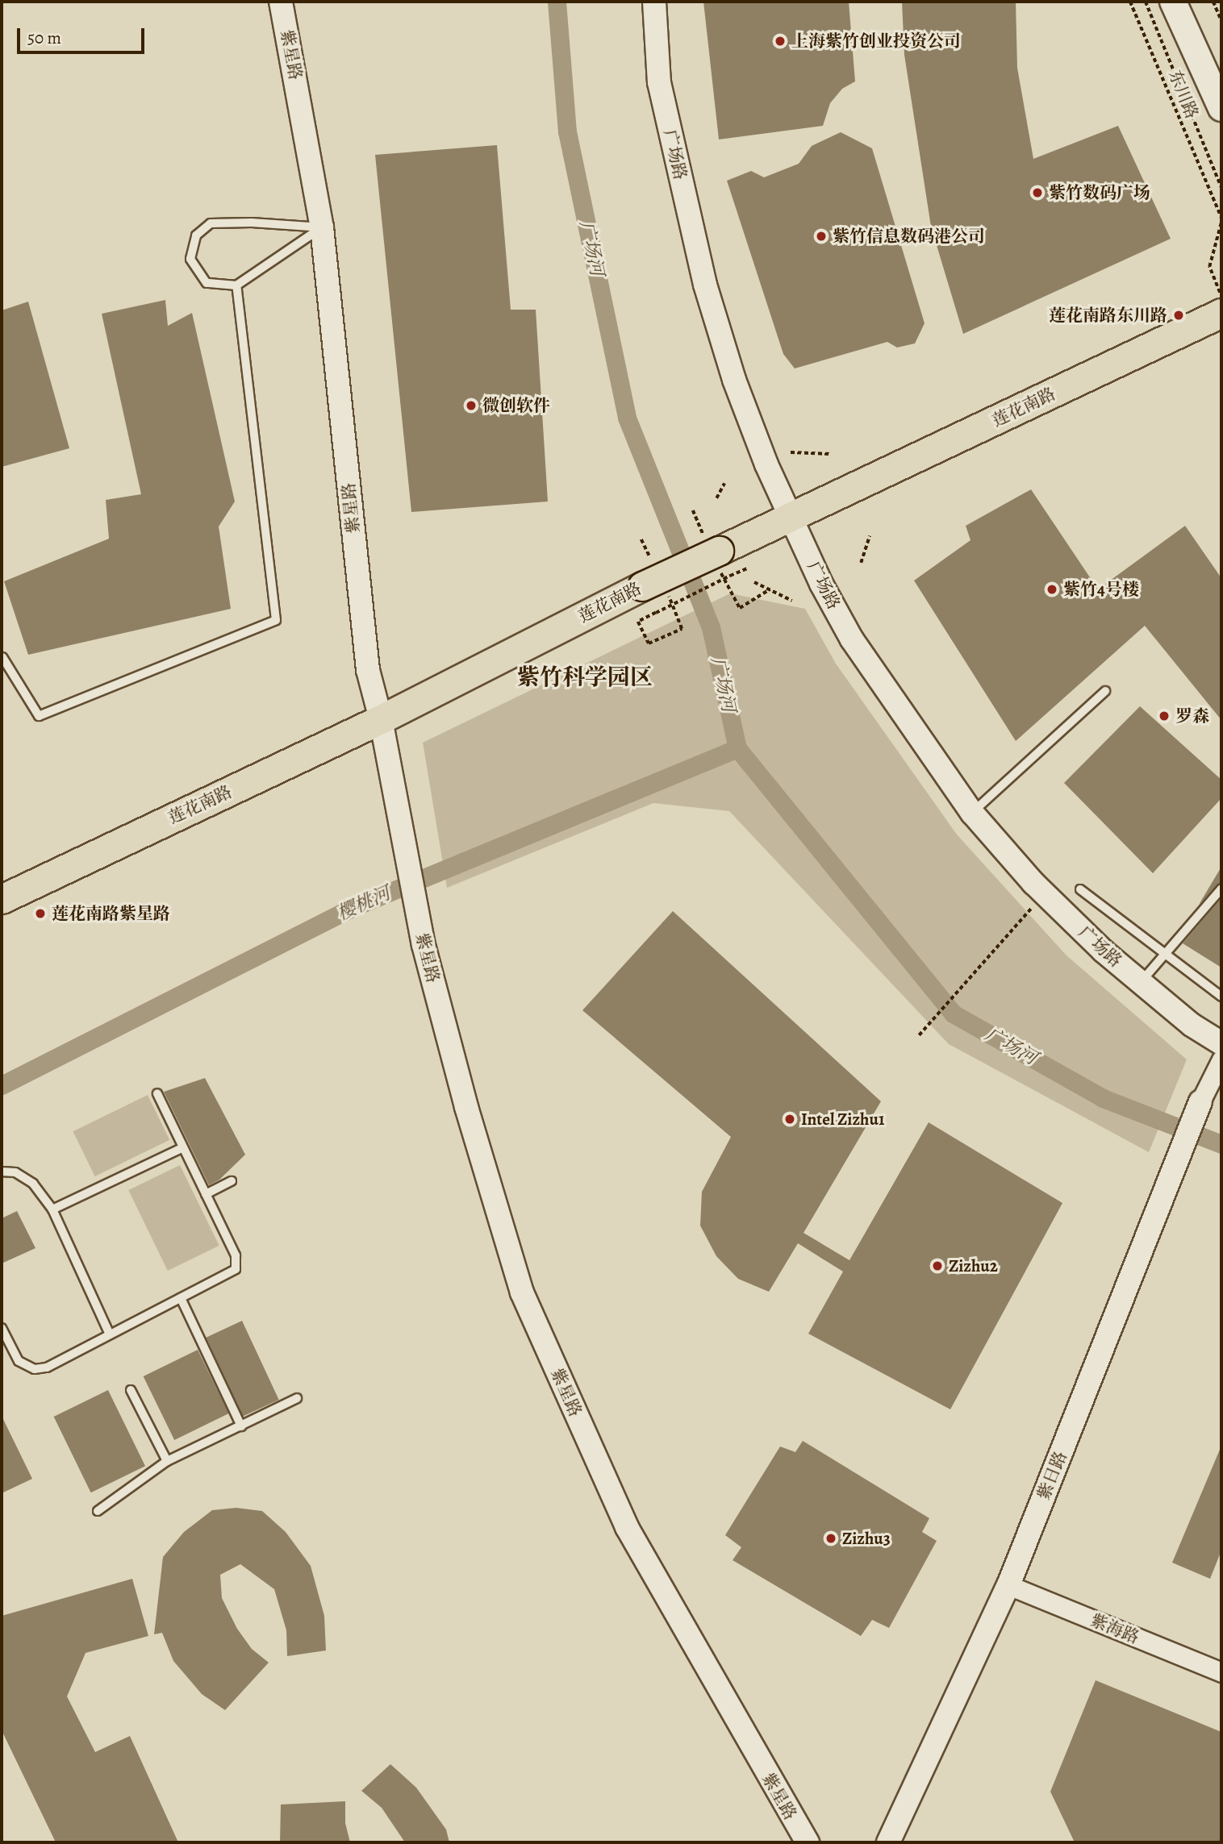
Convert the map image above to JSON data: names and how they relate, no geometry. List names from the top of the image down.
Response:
{
  "streets": {
    "main road": ["东川路", "莲花南路"],
    "street": [
      "紫星路",
      "广场路",
      "紫日路",
      "紫海路"
    ]
  },
  "crossings": [
    ["紫星路", "莲花南路"],
    ["广场路", "莲花南路"],
    ["紫日路", "紫海路"]
  ],
  "districts": ["紫竹科学园区"],
  "water": ["广场河", "樱桃河"],
  "places": [
    "上海紫竹创业投资公司",
    "紫竹数码广场",
    "紫竹信息数码港公司",
    "莲花南路东川路",
    "微创软件",
    "紫竹4号楼",
    "罗森",
    "莲花南路紫星路",
    "Intel Zizhu1",
    "Zizhu2",
    "Zizhu3"
  ],
  "scale_bar": "50 m"
}
